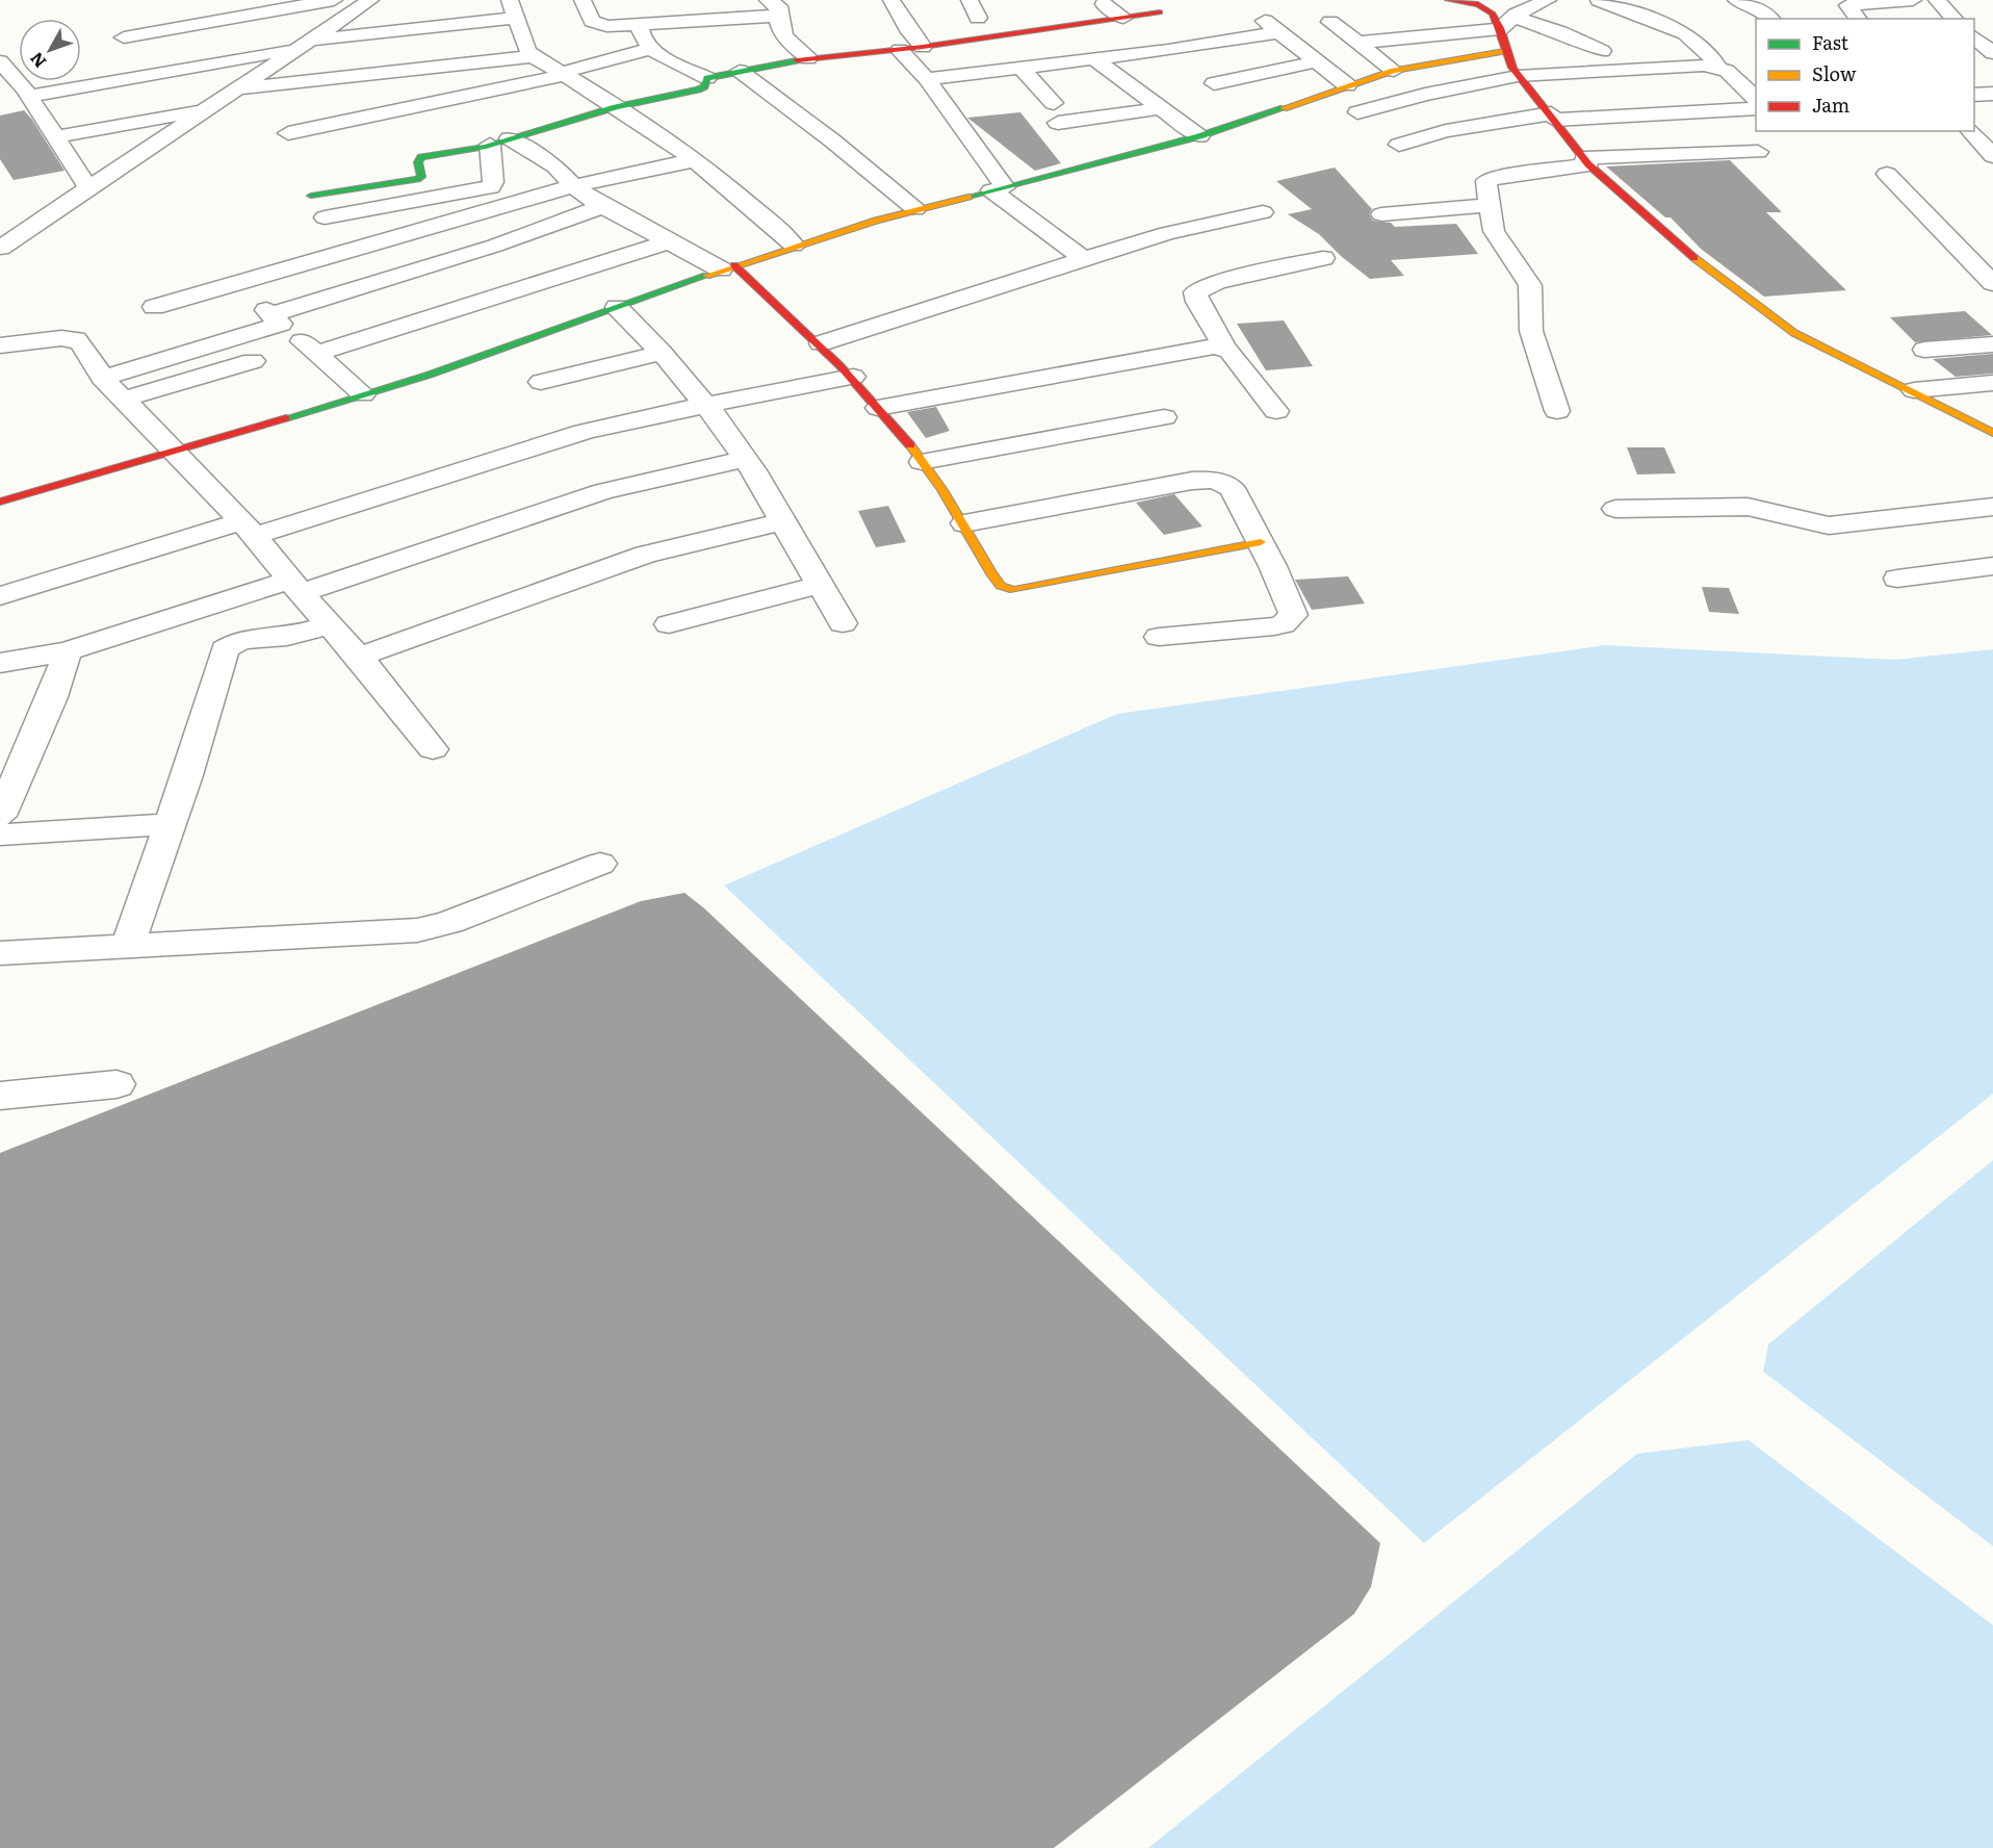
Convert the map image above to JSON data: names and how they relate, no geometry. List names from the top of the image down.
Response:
{
  "legend": ["Fast", "Slow", "Jam"],
  "north": "bottom left"
}
